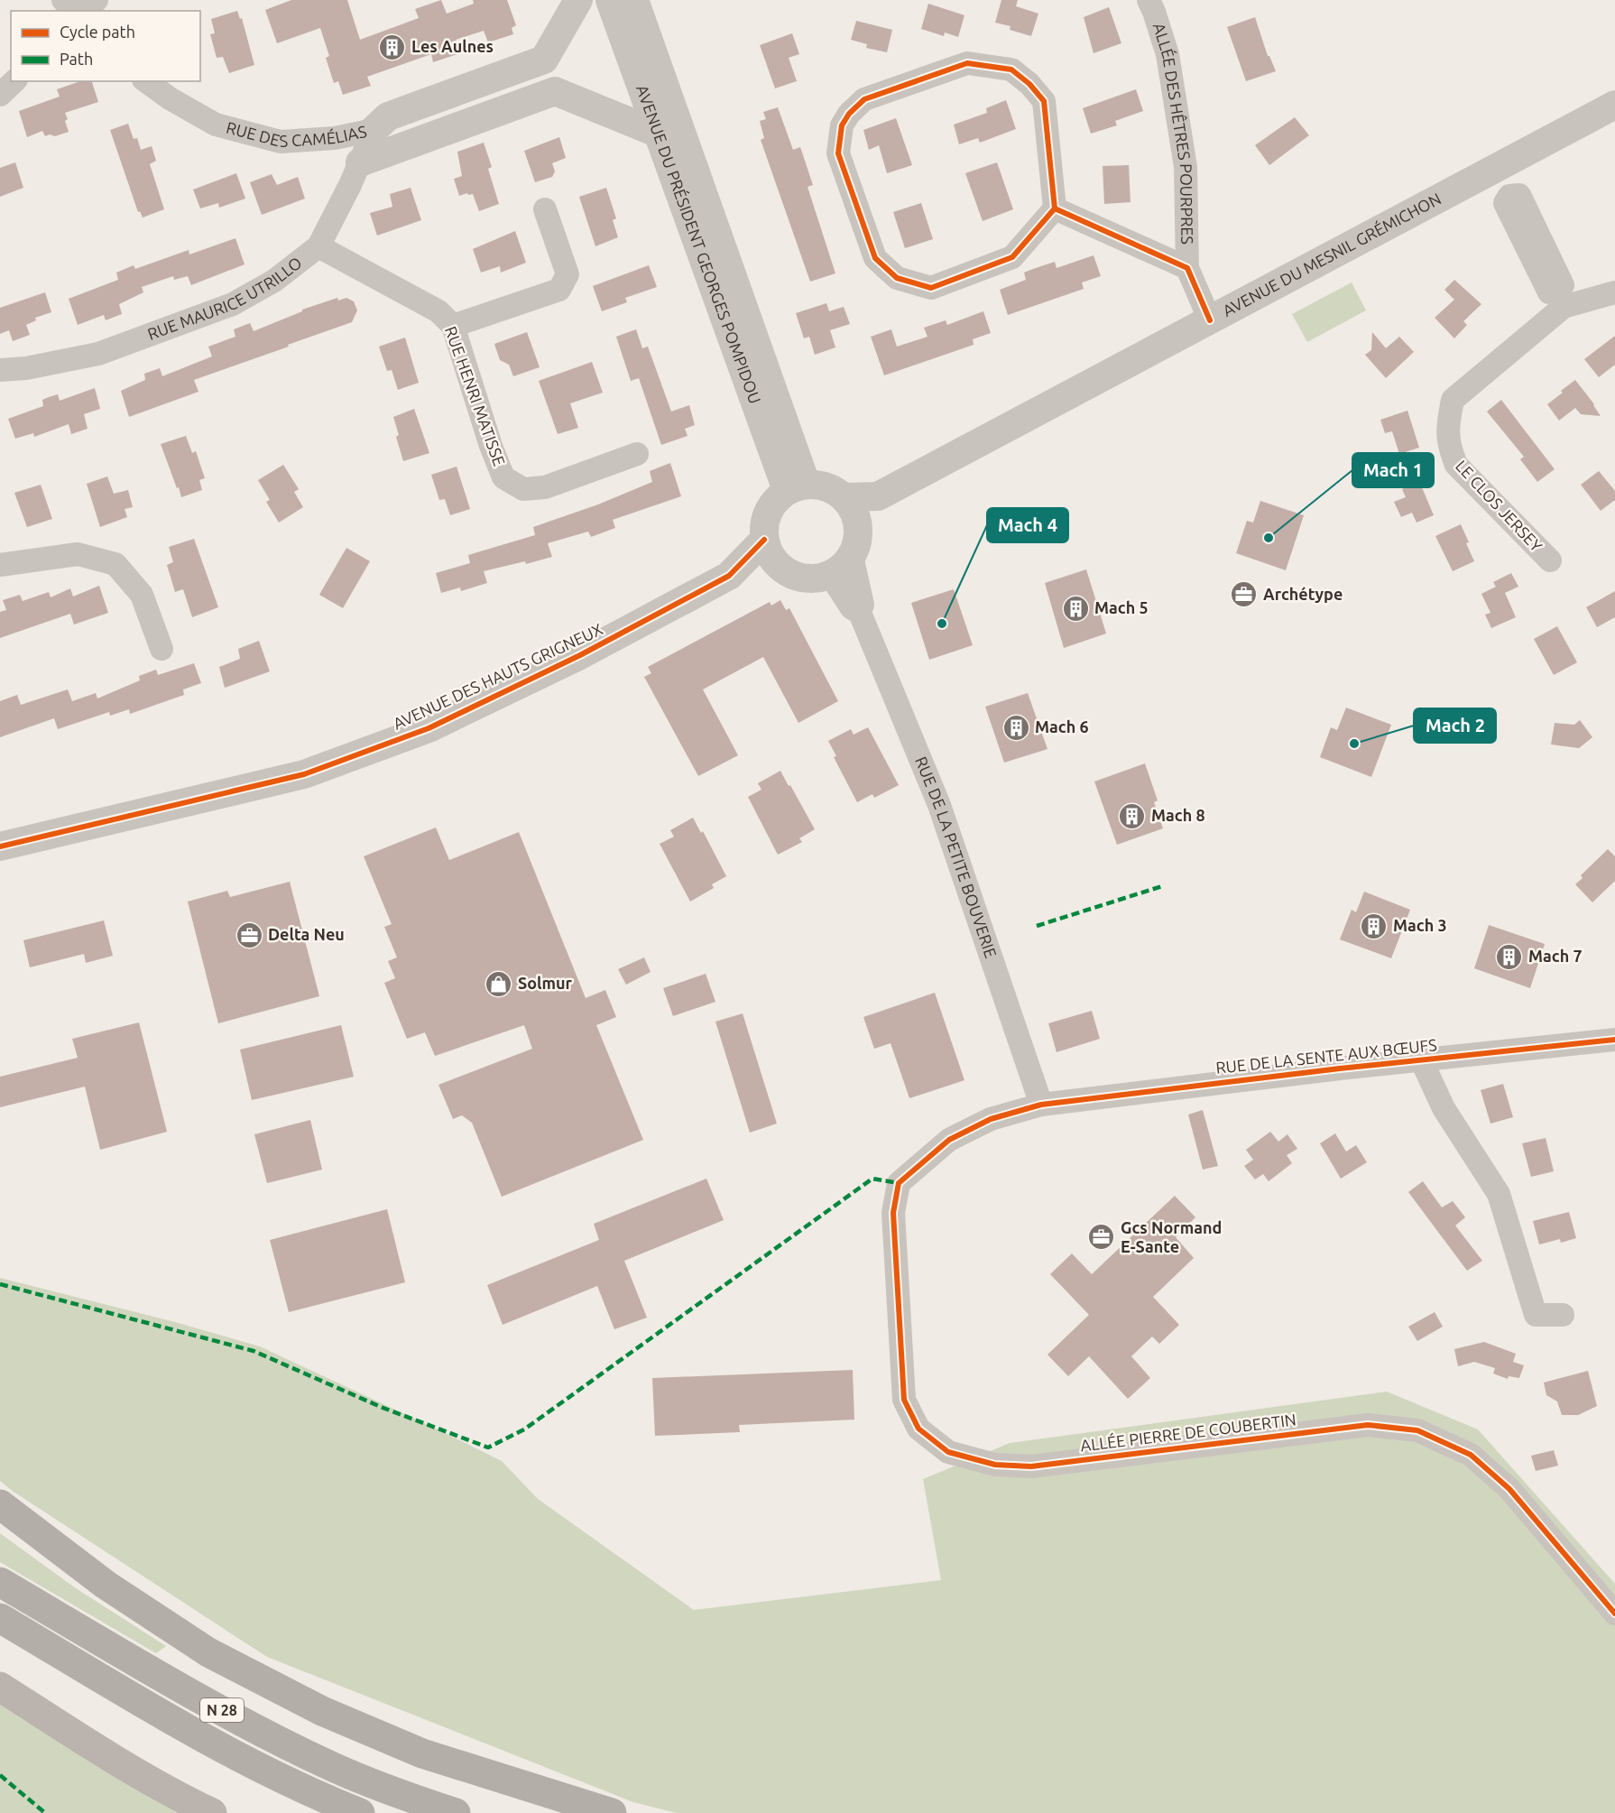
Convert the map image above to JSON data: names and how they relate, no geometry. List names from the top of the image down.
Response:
{
  "streets": {
    "highway": ["N 28"],
    "street": [
      "RUE DES CAMÉLIAS",
      "ALLÉE DES HÊTRES POURPRES",
      "AVENUE DU PRÉSIDENT GEORGES POMPIDOU",
      "AVENUE DU MESNIL GRÉMICHON",
      "RUE MAURICE UTRILLO",
      "RUE HENRI MATISSE",
      "LE CLOS JERSEY",
      "AVENUE DES HAUTS GRIGNEUX",
      "RUE DE LA PETITE BOUVERIE",
      "RUE DE LA SENTE AUX BŒUFS",
      "ALLÉE PIERRE DE COUBERTIN"
    ]
  },
  "crossings": [
    ["RUE DES CAMÉLIAS", "RUE MAURICE UTRILLO"],
    ["AVENUE DU PRÉSIDENT GEORGES POMPIDOU", "AVENUE DU MESNIL GRÉMICHON"],
    ["AVENUE DU PRÉSIDENT GEORGES POMPIDOU", "AVENUE DES HAUTS GRIGNEUX"],
    ["AVENUE DU PRÉSIDENT GEORGES POMPIDOU", "RUE DE LA PETITE BOUVERIE"],
    ["AVENUE DU MESNIL GRÉMICHON", "AVENUE DES HAUTS GRIGNEUX"],
    ["AVENUE DU MESNIL GRÉMICHON", "RUE DE LA PETITE BOUVERIE"],
    ["RUE MAURICE UTRILLO", "RUE HENRI MATISSE"],
    ["AVENUE DES HAUTS GRIGNEUX", "RUE DE LA PETITE BOUVERIE"],
    ["RUE DE LA PETITE BOUVERIE", "RUE DE LA SENTE AUX BŒUFS"],
    ["RUE DE LA SENTE AUX BŒUFS", "ALLÉE PIERRE DE COUBERTIN"]
  ],
  "places": {
    "building": [
      "Les Aulnes",
      "Mach 5",
      "Mach 6",
      "Mach 8",
      "Mach 3",
      "Mach 7"
    ],
    "other": ["Mach 1", "Mach 4", "Mach 2"],
    "office": ["Archétype", "Delta Neu", "Gcs Normand E-Sante"],
    "shop": ["Solmur"]
  },
  "legend": ["Cycle path", "Path"]
}
